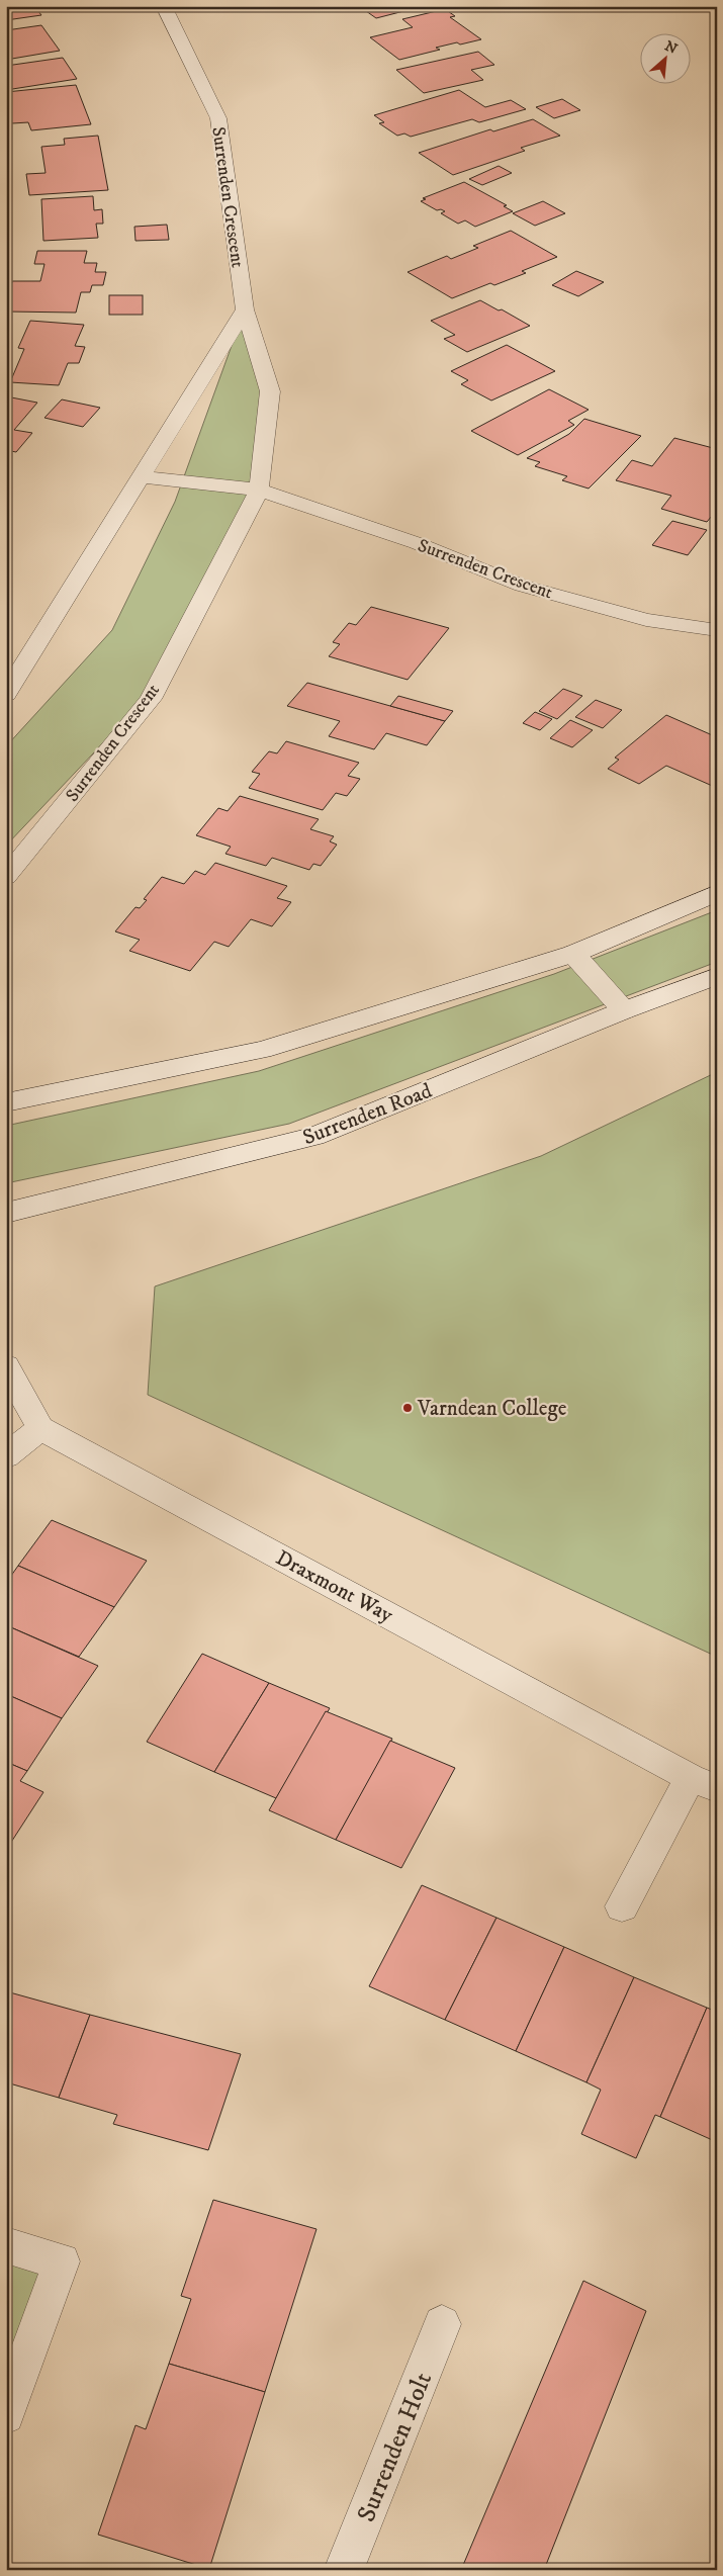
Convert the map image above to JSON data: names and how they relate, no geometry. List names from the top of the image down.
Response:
{
  "streets": {
    "street": [
      "Surrenden Crescent",
      "Surrenden Road",
      "Draxmont Way",
      "Surrenden Holt"
    ]
  },
  "places": ["Varndean College"],
  "north": "top right"
}
